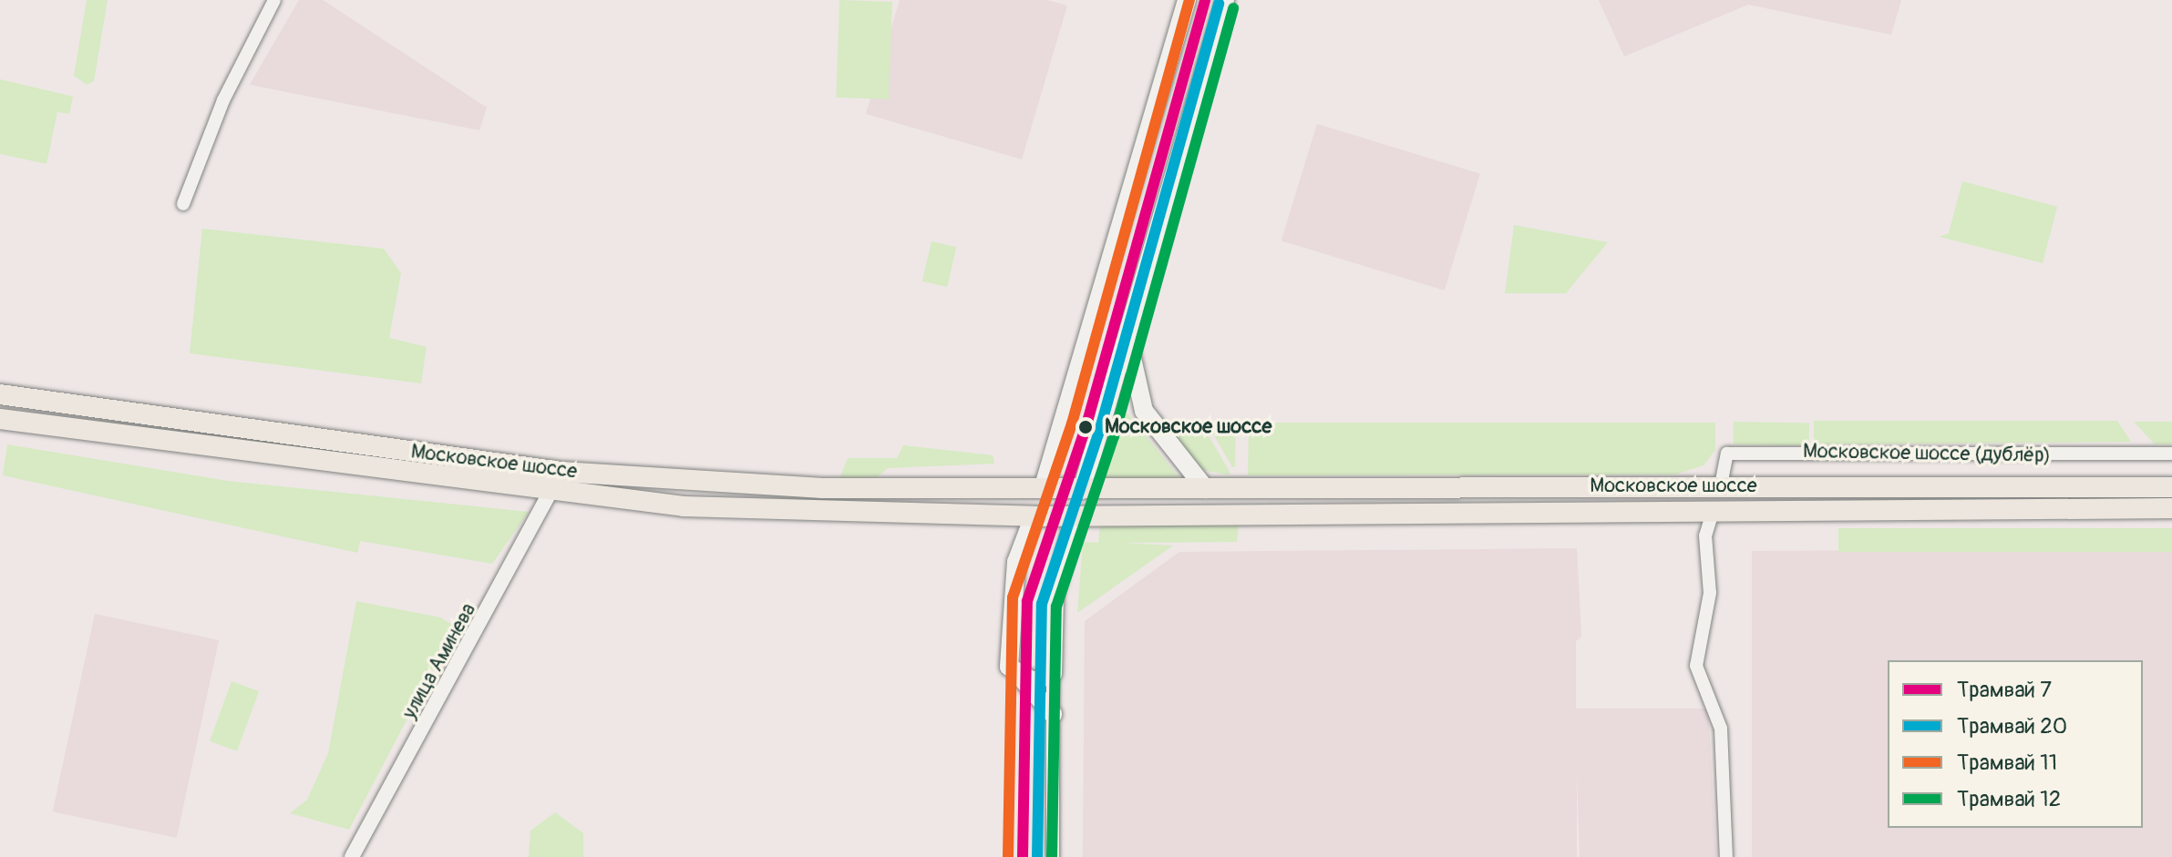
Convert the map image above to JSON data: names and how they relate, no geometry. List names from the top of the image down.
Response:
{
  "streets": {
    "main road": ["Московское шоссе"],
    "street": ["Московское шоссе (дублёр)", "улица Аминева"]
  },
  "crossings": [
    ["Московское шоссе (дублёр)", "Московское шоссе"],
    ["Московское шоссе", "улица Аминева"]
  ],
  "places": ["Московское шоссе"],
  "lines": [
    "tram line 7",
    "tram line 11",
    "tram line 20",
    "tram line 12"
  ],
  "legend": [
    "Трамвай 7",
    "Трамвай 20",
    "Трамвай 11",
    "Трамвай 12"
  ]
}
